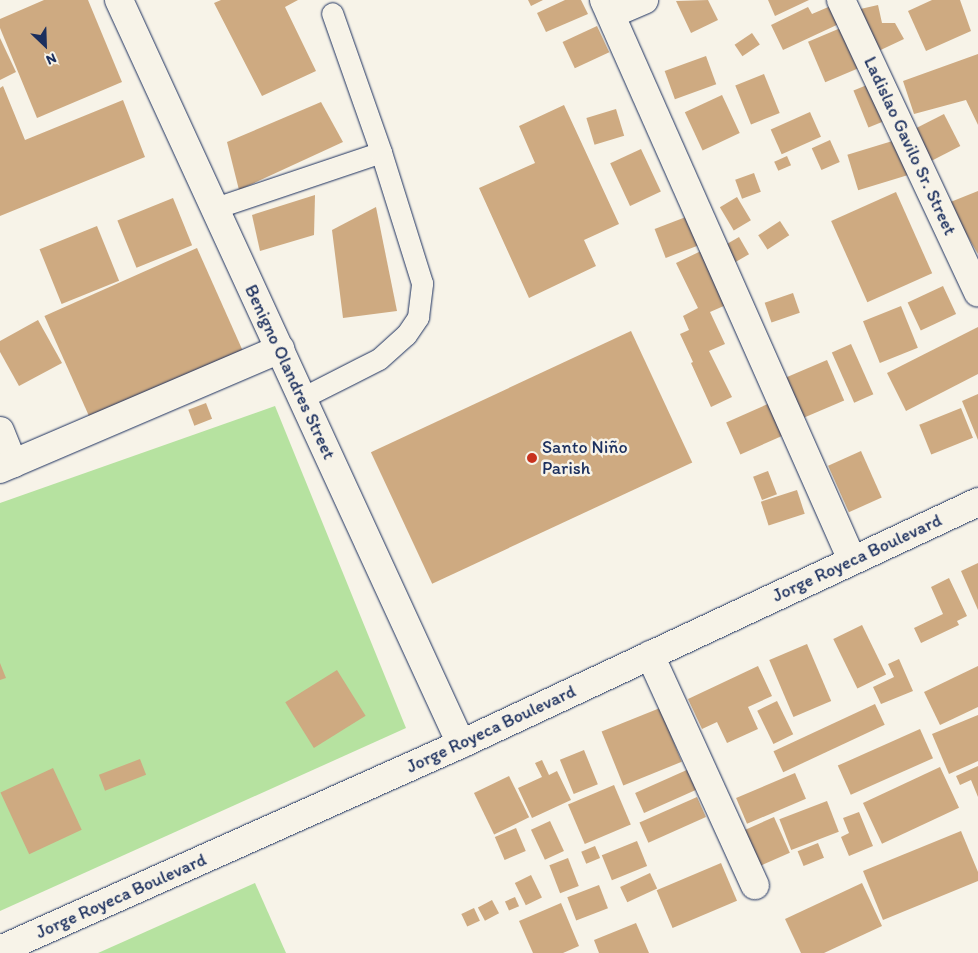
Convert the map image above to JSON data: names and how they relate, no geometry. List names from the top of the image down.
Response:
{
  "streets": {
    "street": ["Ladislao Gavilo Sr. Street", "Benigno Olandres Street", "Jorge Royeca Boulevard"]
  },
  "crossings": [
    ["Benigno Olandres Street", "Jorge Royeca Boulevard"]
  ],
  "places": ["Santo Niño Parish"],
  "north": "bottom right"
}
